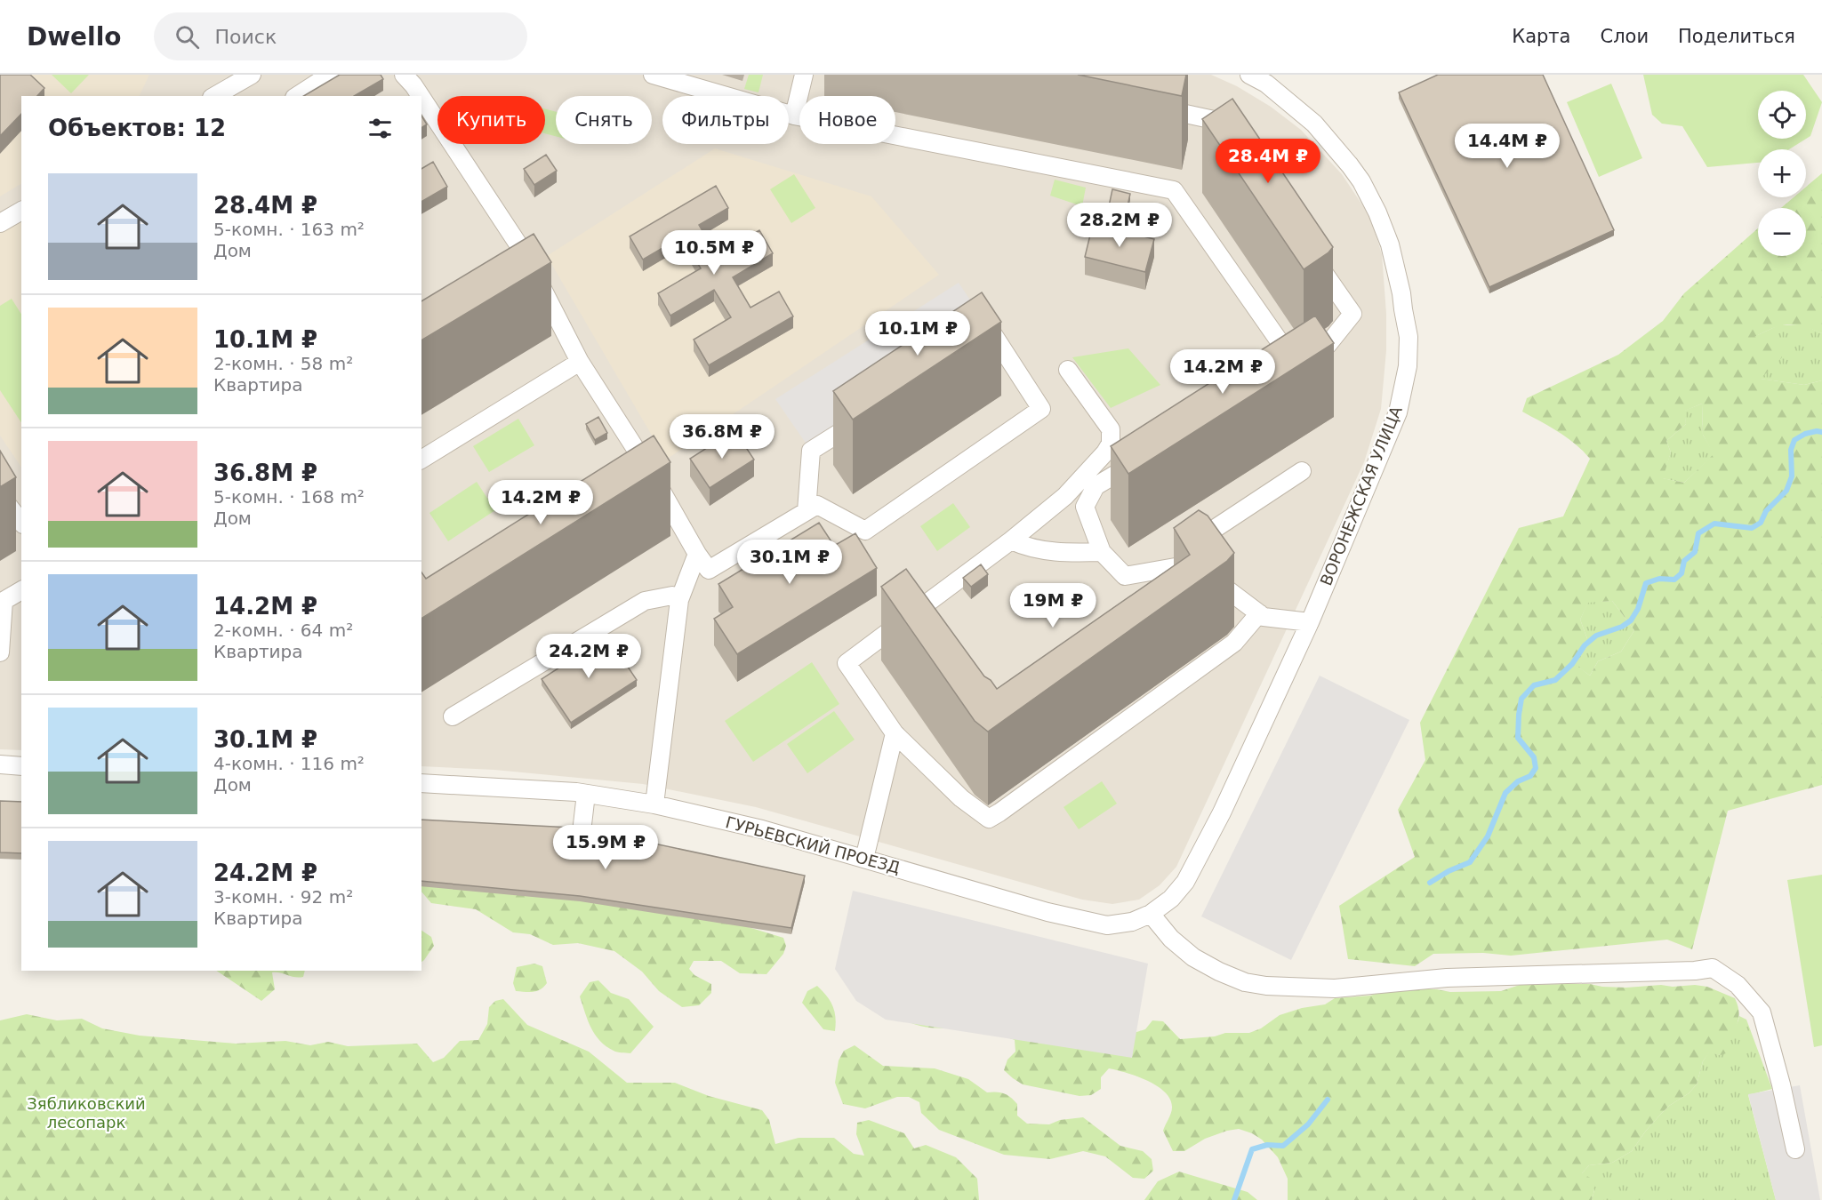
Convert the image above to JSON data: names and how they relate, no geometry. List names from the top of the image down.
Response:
{
  "streets": {
    "street": ["ВОРОНЕЖСКАЯ УЛИЦА", "ГУРЬЕВСКИЙ ПРОЕЗД"]
  },
  "crossings": [
    ["ВОРОНЕЖСКАЯ УЛИЦА", "ГУРЬЕВСКИЙ ПРОЕЗД"]
  ],
  "parks": ["Зябликовский лесопарк"],
  "page": {
    "header": "Dwello",
    "search": "Поиск",
    "nav": ["Карта", "Слои", "Поделиться"],
    "map_buttons": ["+", "−"],
    "chip": [
      "Купить",
      "Снять",
      "Фильтры",
      "Новое"
    ],
    "heading": "Объектов: 12",
    "price": [
      "14.4M ₽",
      "28.4M ₽",
      "28.2M ₽",
      "10.5M ₽",
      "10.1M ₽",
      "14.2M ₽",
      "36.8M ₽",
      "14.2M ₽",
      "30.1M ₽",
      "19M ₽",
      "24.2M ₽",
      "15.9M ₽"
    ],
    "list": [
      {
        "name": "28.4M ₽",
        "note": "5-комн. · 163 m² · Дом"
      },
      {
        "name": "10.1M ₽",
        "note": "2-комн. · 58 m² · Квартира"
      },
      {
        "name": "36.8M ₽",
        "note": "5-комн. · 168 m² · Дом"
      },
      {
        "name": "14.2M ₽",
        "note": "2-комн. · 64 m² · Квартира"
      },
      {
        "name": "30.1M ₽",
        "note": "4-комн. · 116 m² · Дом"
      },
      {
        "name": "24.2M ₽",
        "note": "3-комн. · 92 m² · Квартира"
      }
    ]
  }
}
